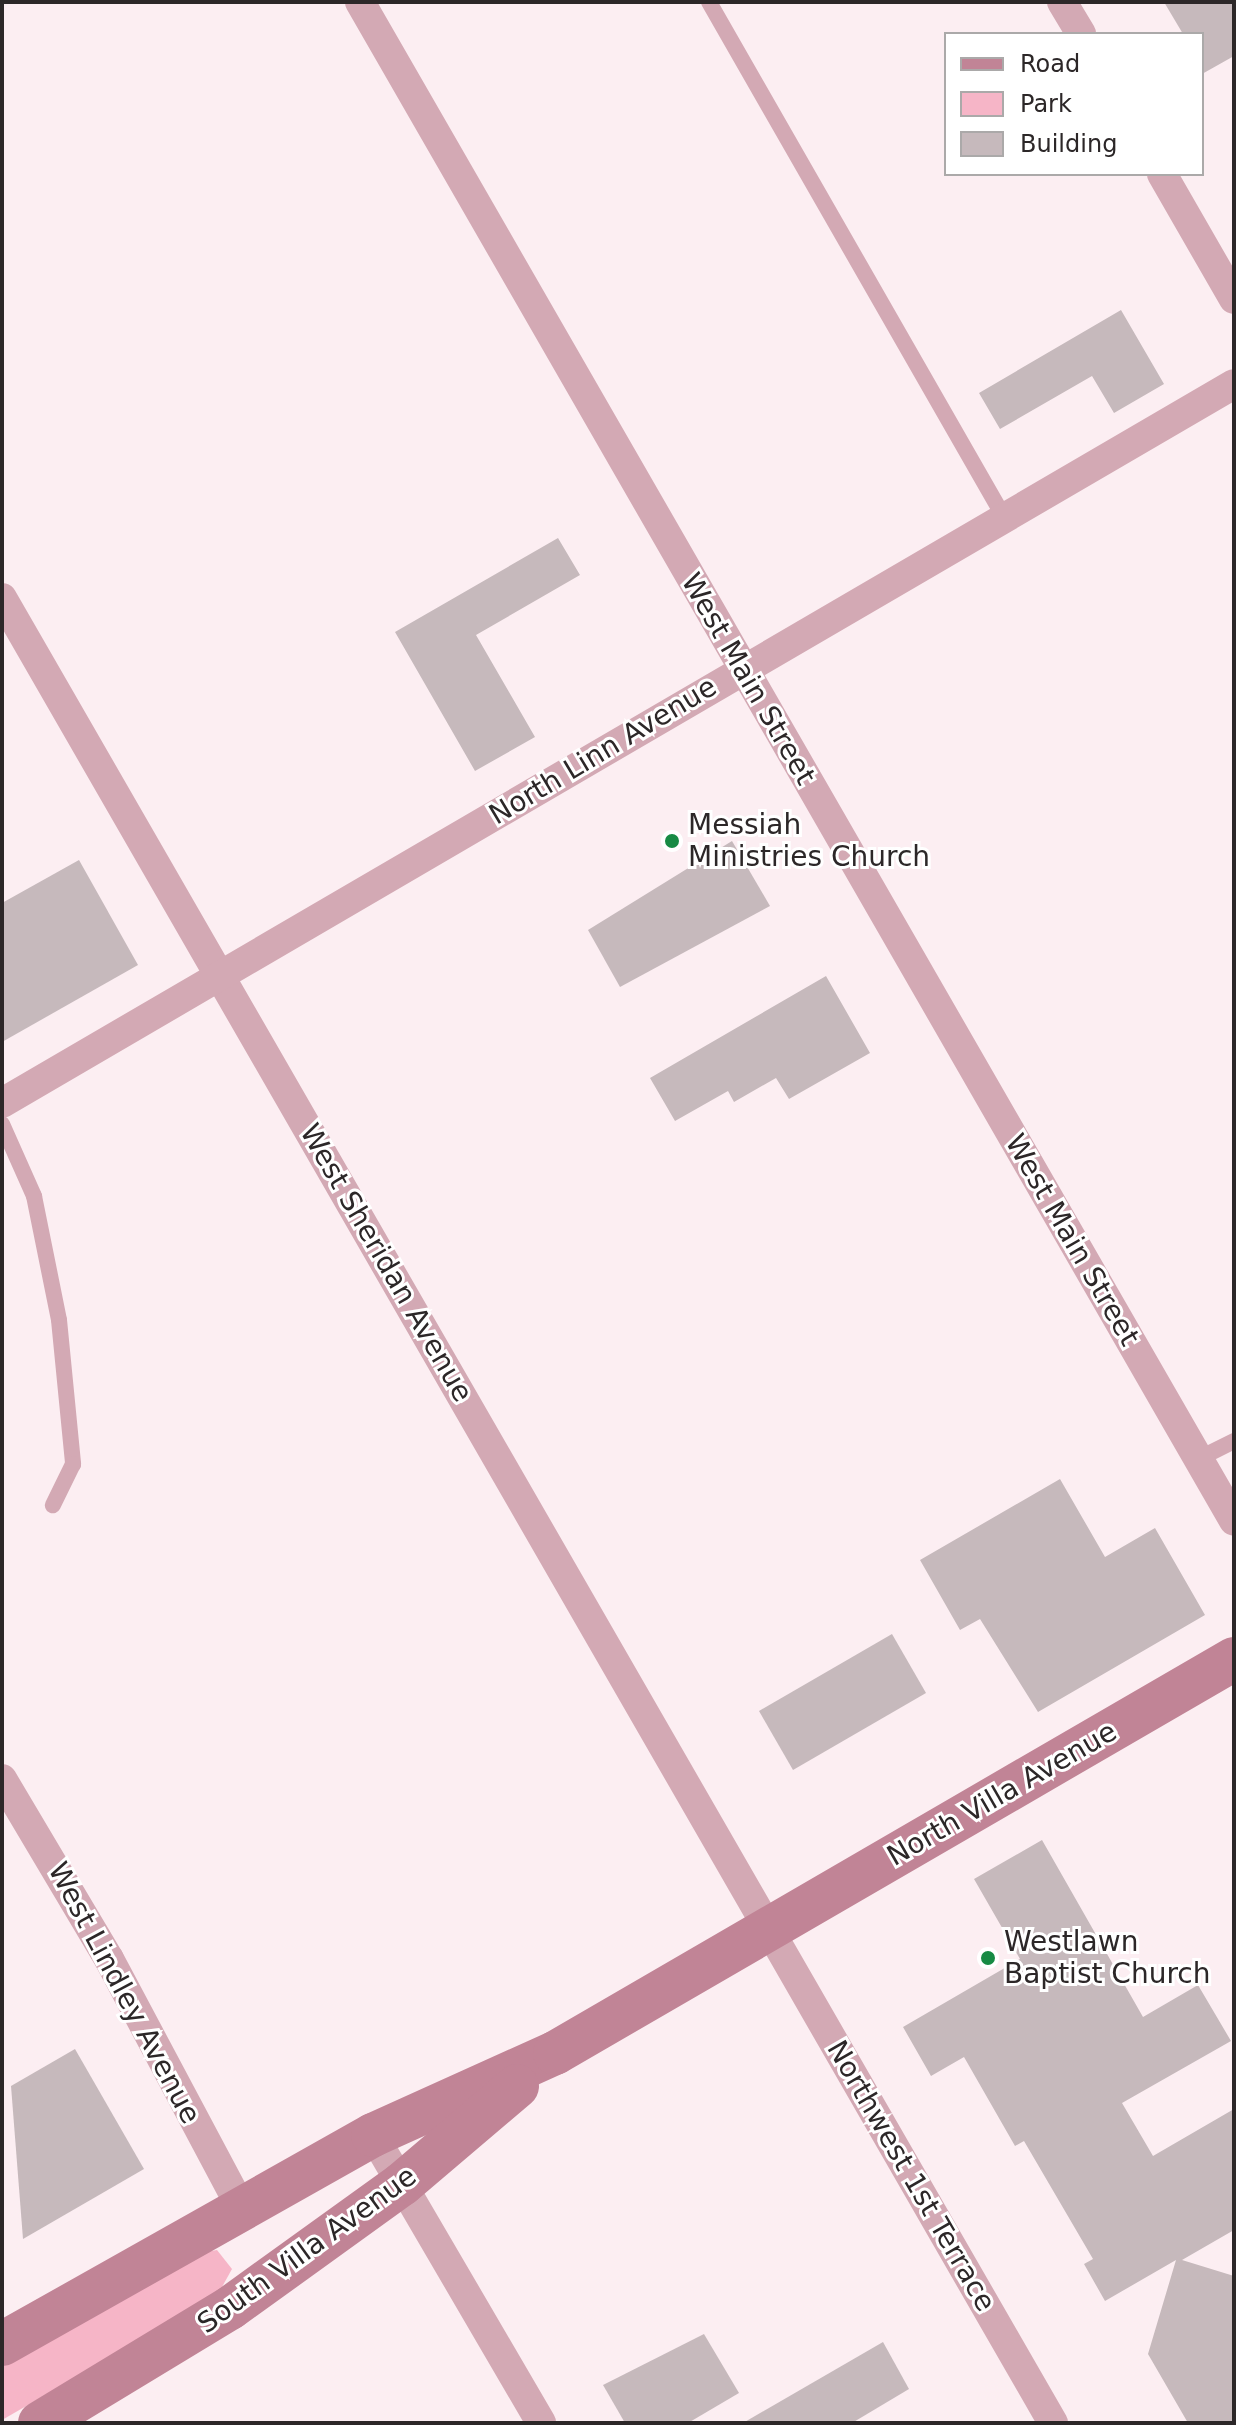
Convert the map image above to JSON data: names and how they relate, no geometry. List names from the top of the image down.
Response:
{
  "streets": {
    "main road": ["North Villa Avenue", "South Villa Avenue"],
    "street": [
      "West Main Street",
      "North Linn Avenue",
      "West Sheridan Avenue",
      "West Lindley Avenue",
      "Northwest 1st Terrace"
    ]
  },
  "crossings": [
    ["West Main Street", "North Linn Avenue"],
    ["North Linn Avenue", "West Sheridan Avenue"],
    ["West Sheridan Avenue", "North Villa Avenue"],
    ["West Sheridan Avenue", "Northwest 1st Terrace"],
    ["West Sheridan Avenue", "South Villa Avenue"],
    ["North Villa Avenue", "Northwest 1st Terrace"],
    ["North Villa Avenue", "South Villa Avenue"],
    ["West Lindley Avenue", "South Villa Avenue"],
    ["Northwest 1st Terrace", "South Villa Avenue"]
  ],
  "places": ["Messiah Ministries Church", "Westlawn Baptist Church"],
  "legend": ["Road", "Park", "Building"]
}
